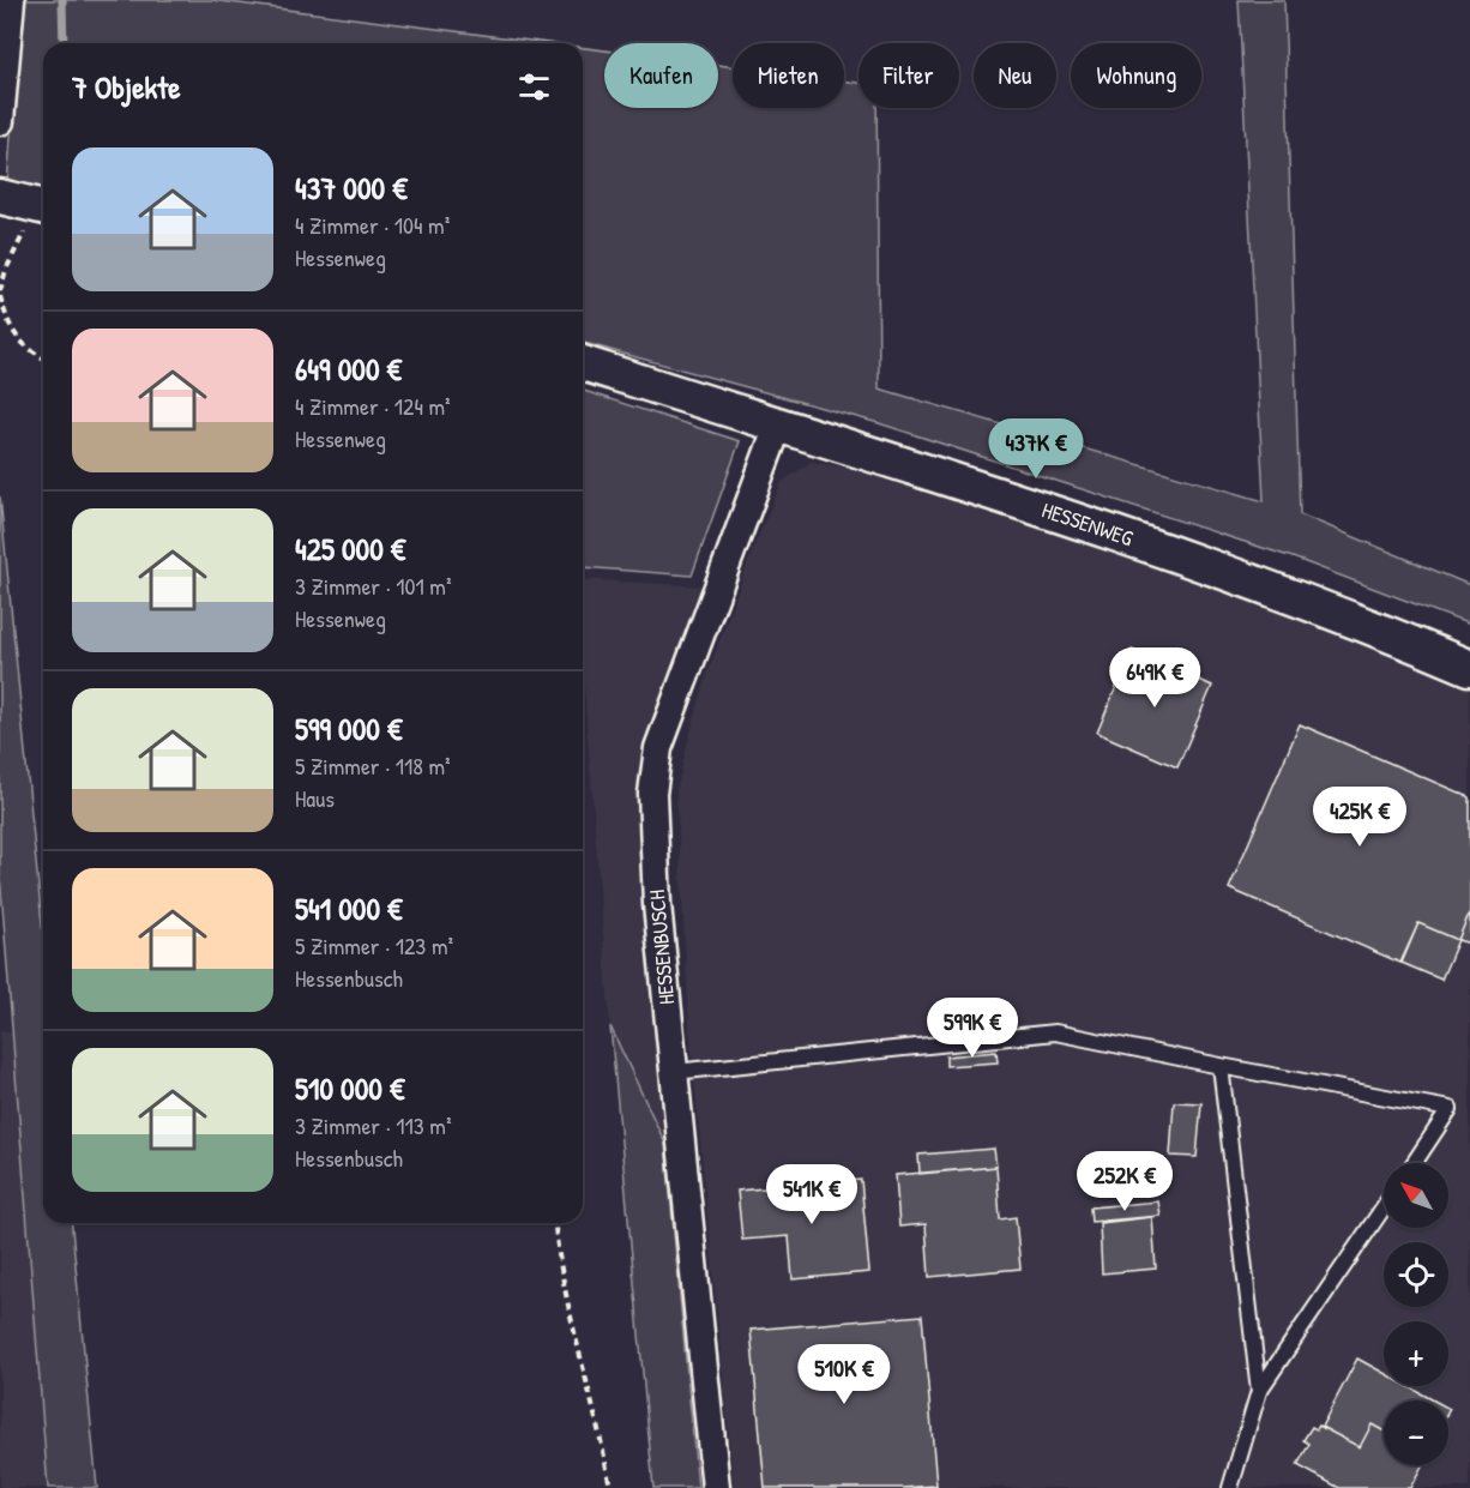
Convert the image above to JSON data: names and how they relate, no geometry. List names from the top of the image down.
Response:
{
  "streets": {
    "street": ["HESSENWEG", "HESSENBUSCH"]
  },
  "crossings": [
    ["HESSENWEG", "HESSENBUSCH"]
  ],
  "north": "top left",
  "page": {
    "chip": [
      "Kaufen",
      "Mieten",
      "Filter",
      "Neu",
      "Wohnung"
    ],
    "heading": "7 Objekte",
    "list": [
      {
        "name": "437 000 €",
        "note": "4 Zimmer · 104 m² · Hessenweg"
      },
      {
        "name": "649 000 €",
        "note": "4 Zimmer · 124 m² · Hessenweg"
      },
      {
        "name": "425 000 €",
        "note": "3 Zimmer · 101 m² · Hessenweg"
      },
      {
        "name": "599 000 €",
        "note": "5 Zimmer · 118 m² · Haus"
      },
      {
        "name": "541 000 €",
        "note": "5 Zimmer · 123 m² · Hessenbusch"
      },
      {
        "name": "510 000 €",
        "note": "3 Zimmer · 113 m² · Hessenbusch"
      }
    ],
    "price": [
      "437K €",
      "649K €",
      "425K €",
      "599K €",
      "252K €",
      "541K €",
      "510K €"
    ],
    "map_buttons": ["+", "−"]
  }
}
